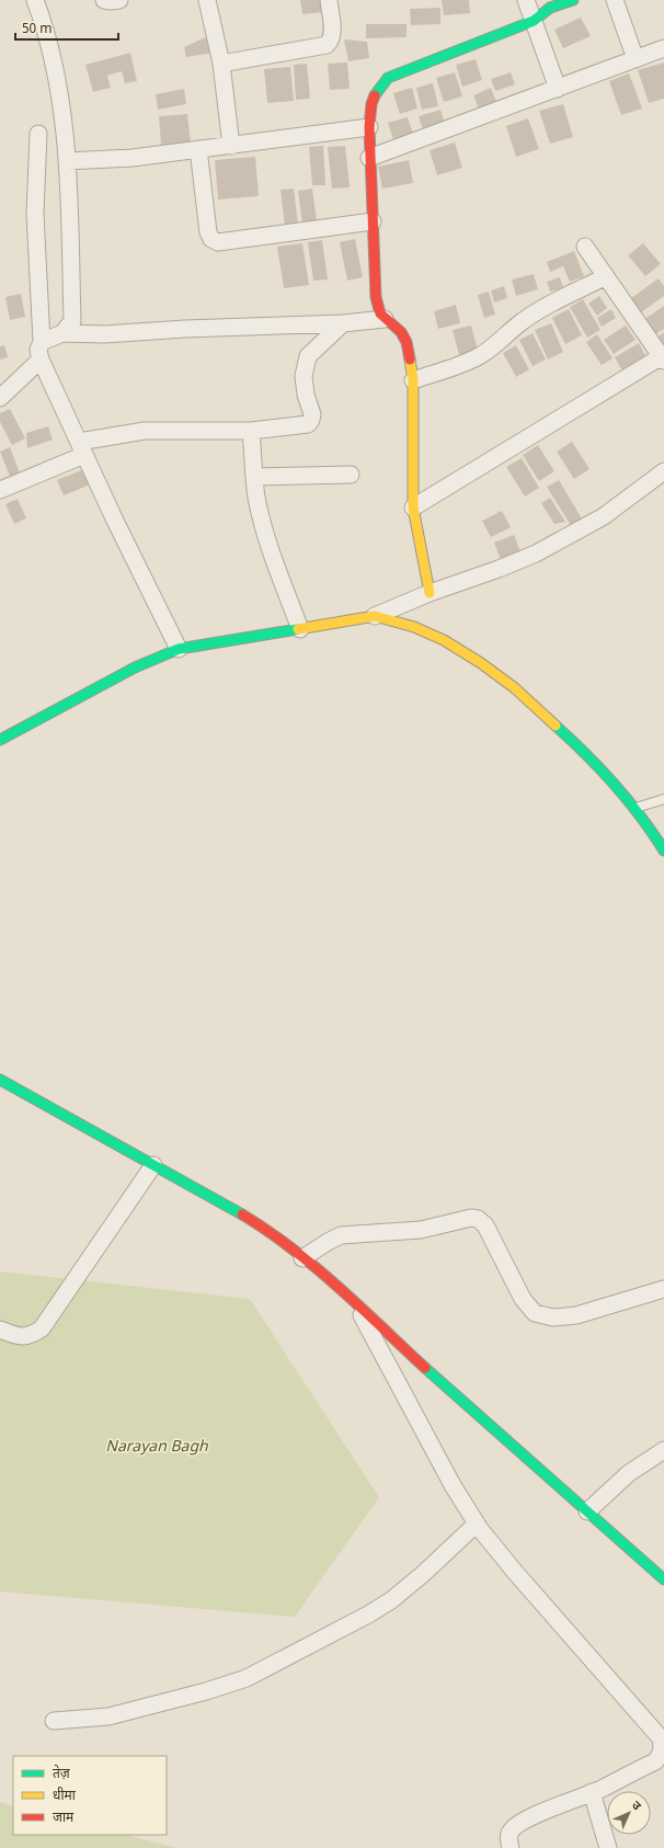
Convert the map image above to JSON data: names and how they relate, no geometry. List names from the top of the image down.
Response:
{
  "parks": ["Narayan Bagh"],
  "legend": ["तेज़", "धीमा", "जाम"],
  "scale_bar": "50 m",
  "north": "top right"
}
